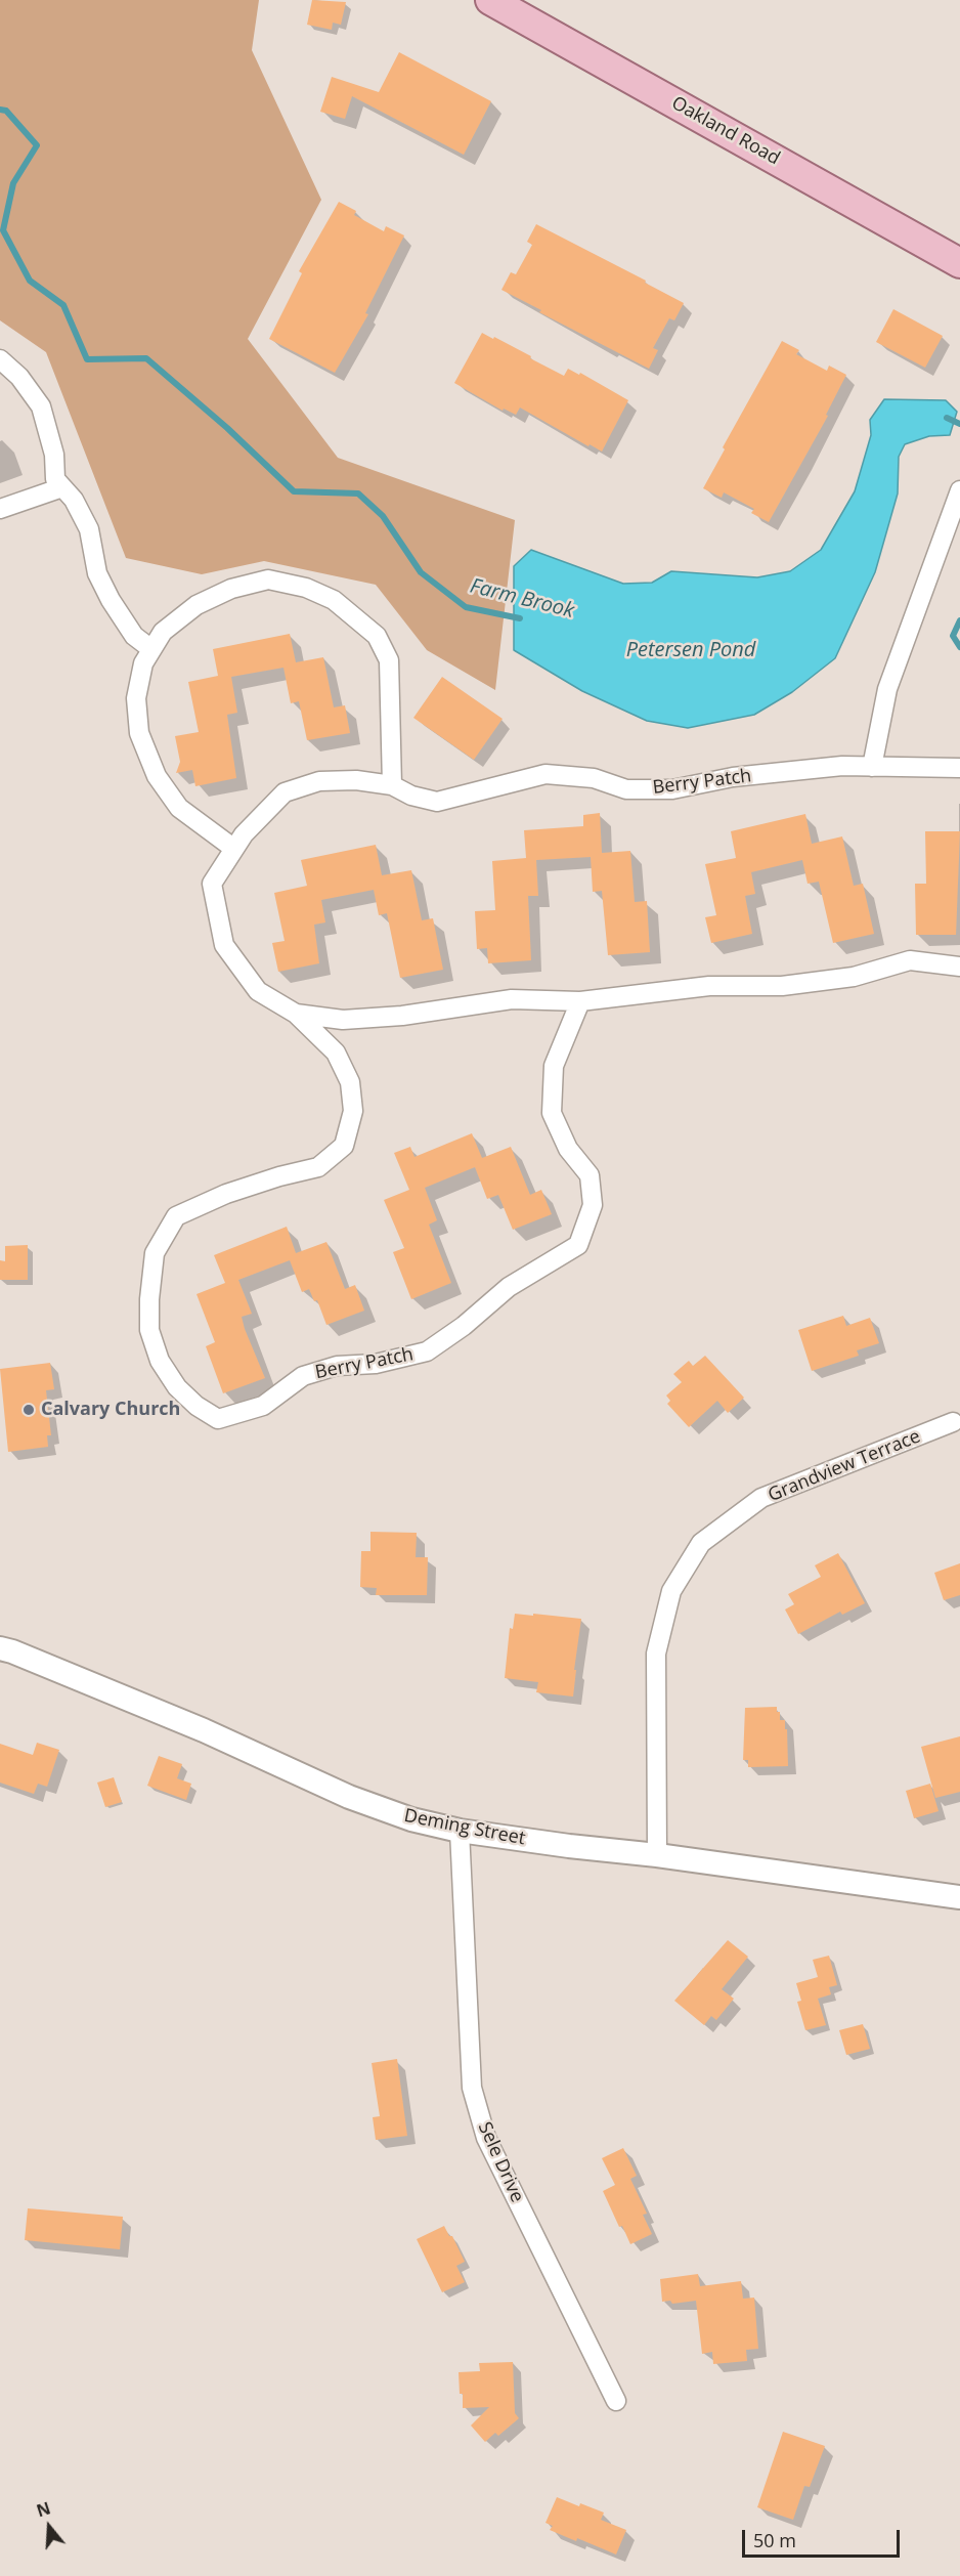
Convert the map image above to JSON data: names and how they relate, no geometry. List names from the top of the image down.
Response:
{
  "streets": {
    "main road": ["Oakland Road"],
    "street": [
      "Berry Patch",
      "Grandview Terrace",
      "Deming Street",
      "Sele Drive"
    ]
  },
  "crossings": [
    ["Grandview Terrace", "Deming Street"],
    ["Deming Street", "Sele Drive"]
  ],
  "water": ["Farm Brook", "Petersen Pond"],
  "places": ["Calvary Church"],
  "scale_bar": "50 m",
  "north": "top"
}
